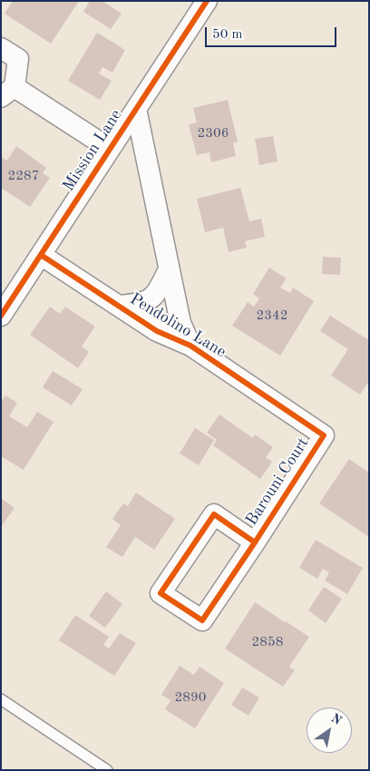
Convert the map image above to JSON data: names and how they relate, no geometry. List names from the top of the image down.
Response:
{
  "streets": {
    "street": ["Mission Lane", "Pendolino Lane", "Barouni Court"]
  },
  "crossings": [
    ["Mission Lane", "Pendolino Lane"],
    ["Pendolino Lane", "Barouni Court"]
  ],
  "house_numbers": [
    "2306",
    "2287",
    "2342",
    "2858",
    "2890"
  ],
  "scale_bar": "50 m",
  "north": "top right"
}
